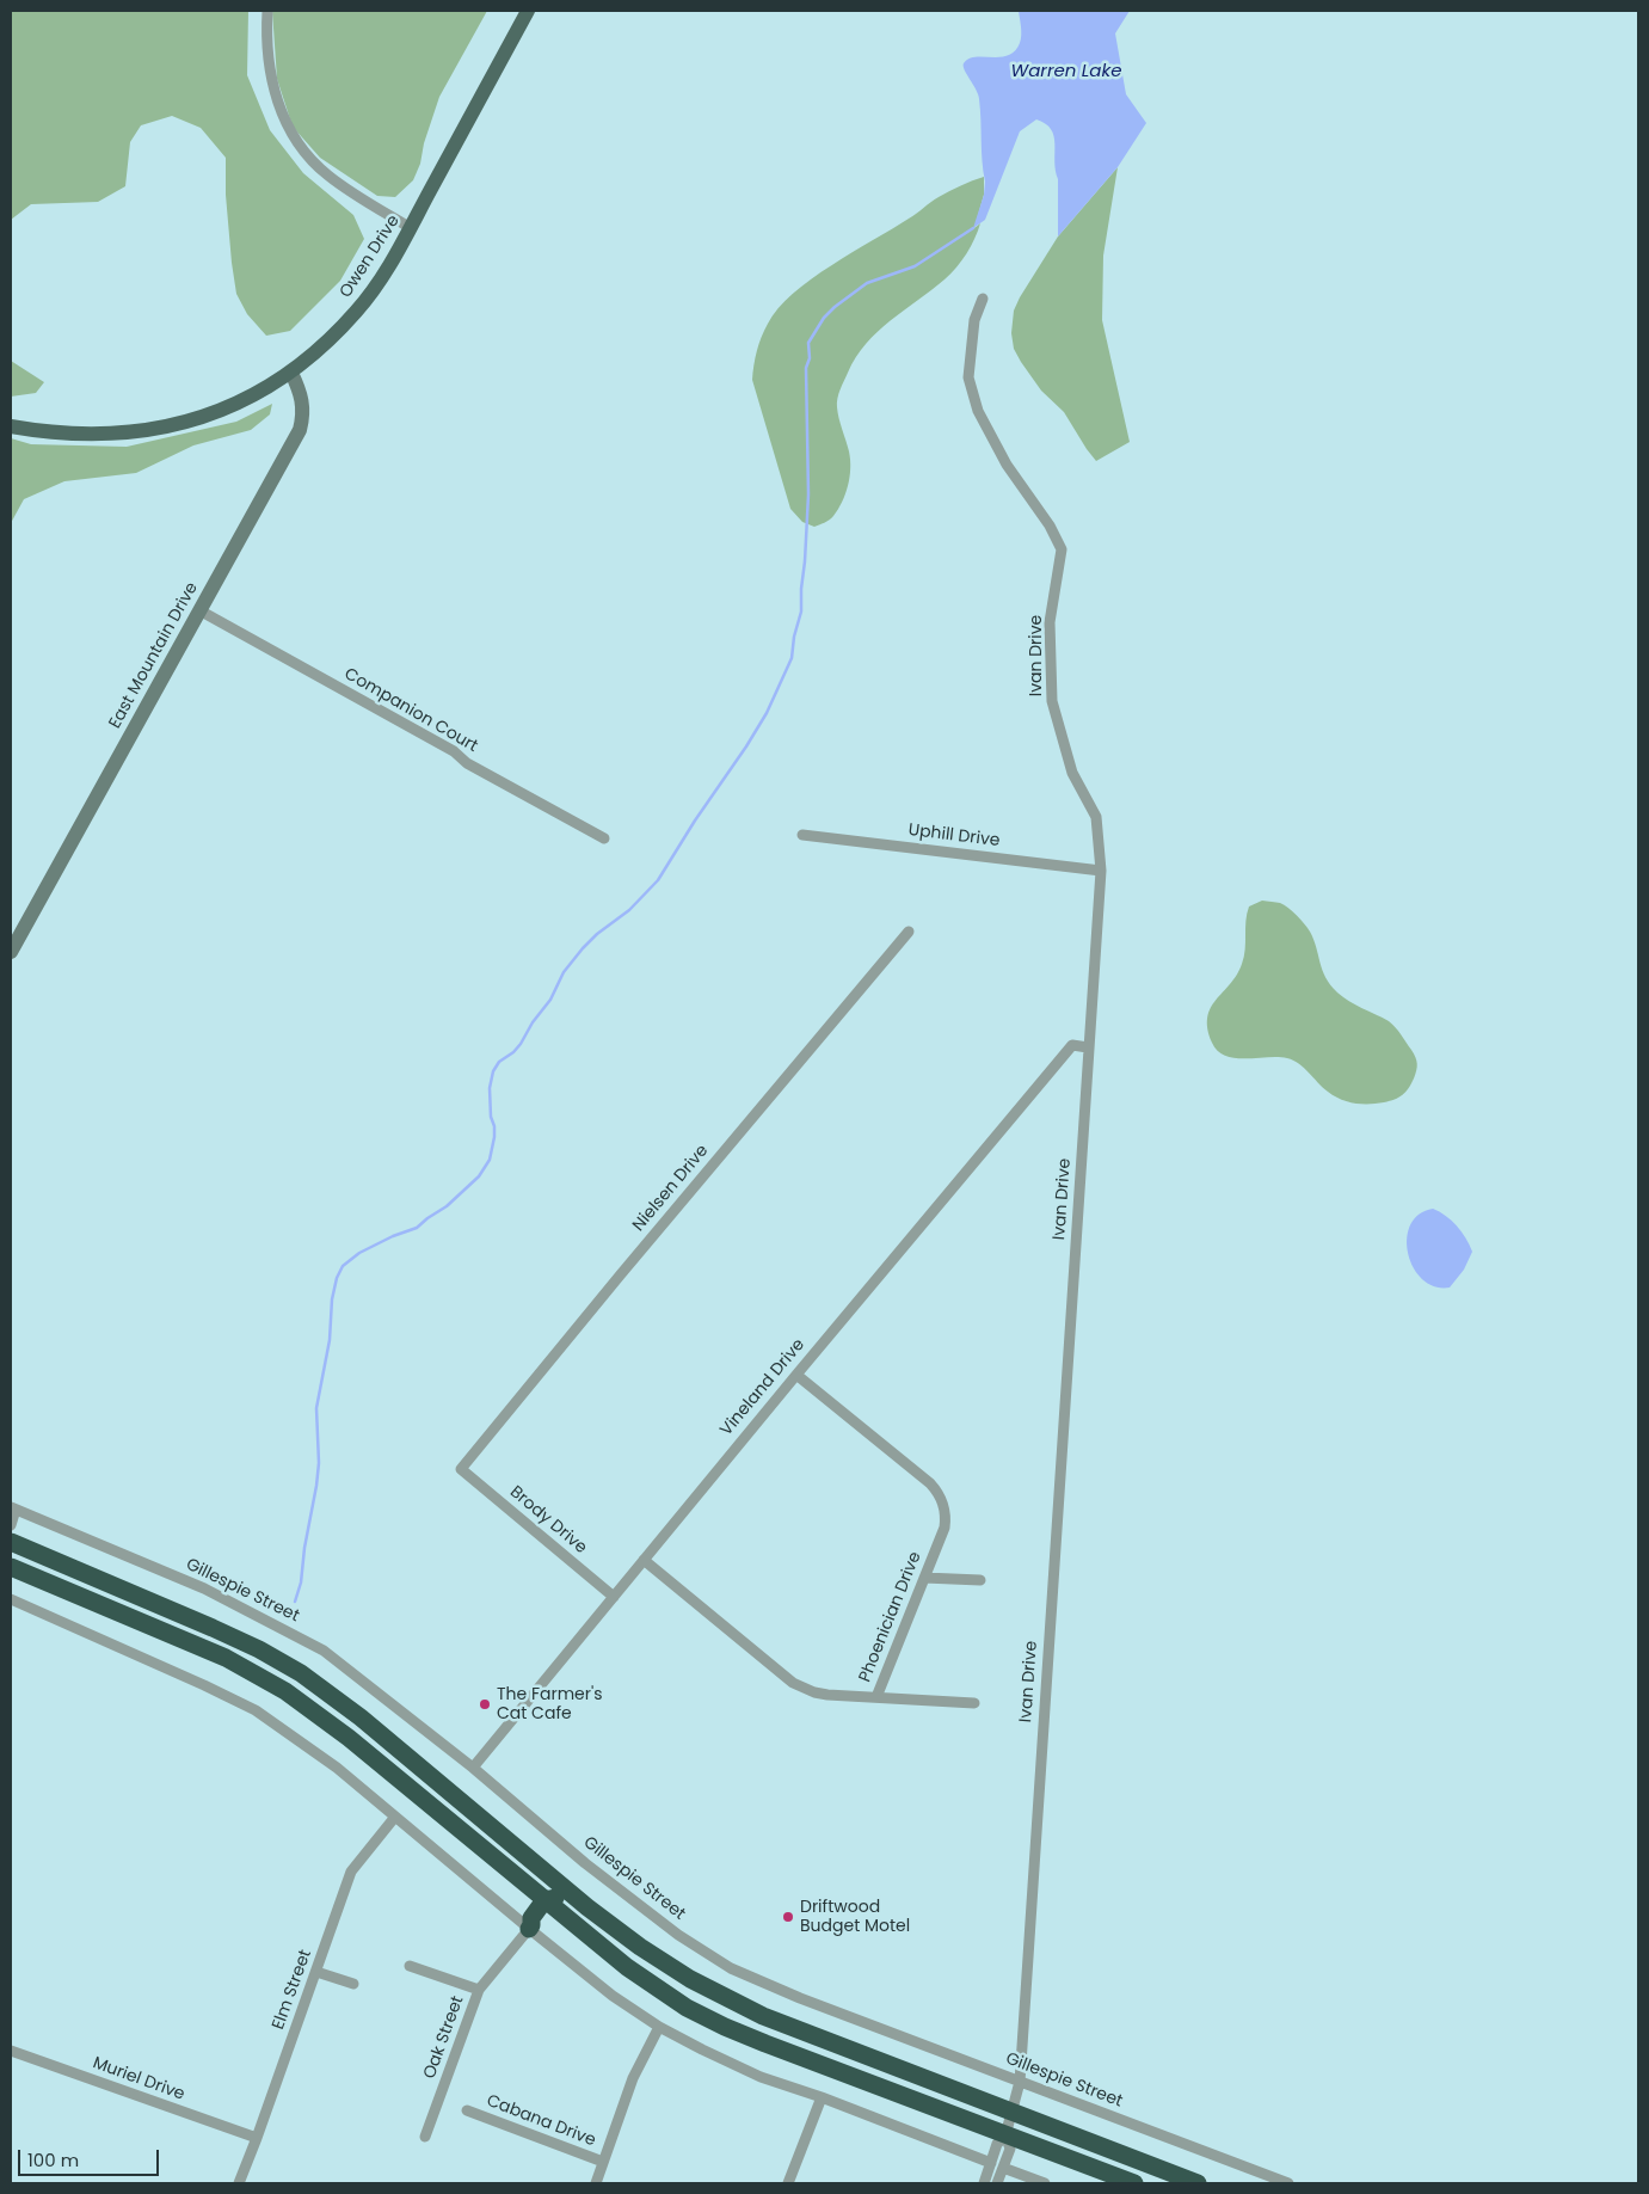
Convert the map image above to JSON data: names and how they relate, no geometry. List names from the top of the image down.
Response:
{
  "streets": {
    "main road": ["Owen Drive"],
    "street": [
      "East Mountain Drive",
      "Ivan Drive",
      "Companion Court",
      "Uphill Drive",
      "Nielsen Drive",
      "Vineland Drive",
      "Brody Drive",
      "Gillespie Street",
      "Phoenician Drive",
      "Elm Street",
      "Oak Street",
      "Muriel Drive",
      "Cabana Drive"
    ]
  },
  "crossings": [
    ["Owen Drive", "East Mountain Drive"],
    ["East Mountain Drive", "Companion Court"],
    ["Ivan Drive", "Uphill Drive"],
    ["Ivan Drive", "Vineland Drive"],
    ["Ivan Drive", "Gillespie Street"],
    ["Nielsen Drive", "Brody Drive"],
    ["Vineland Drive", "Brody Drive"],
    ["Vineland Drive", "Gillespie Street"],
    ["Vineland Drive", "Phoenician Drive"],
    ["Elm Street", "Muriel Drive"]
  ],
  "water": ["Warren Lake"],
  "places": ["The Farmer's Cat Cafe", "Driftwood Budget Motel"],
  "scale_bar": "100 m"
}
